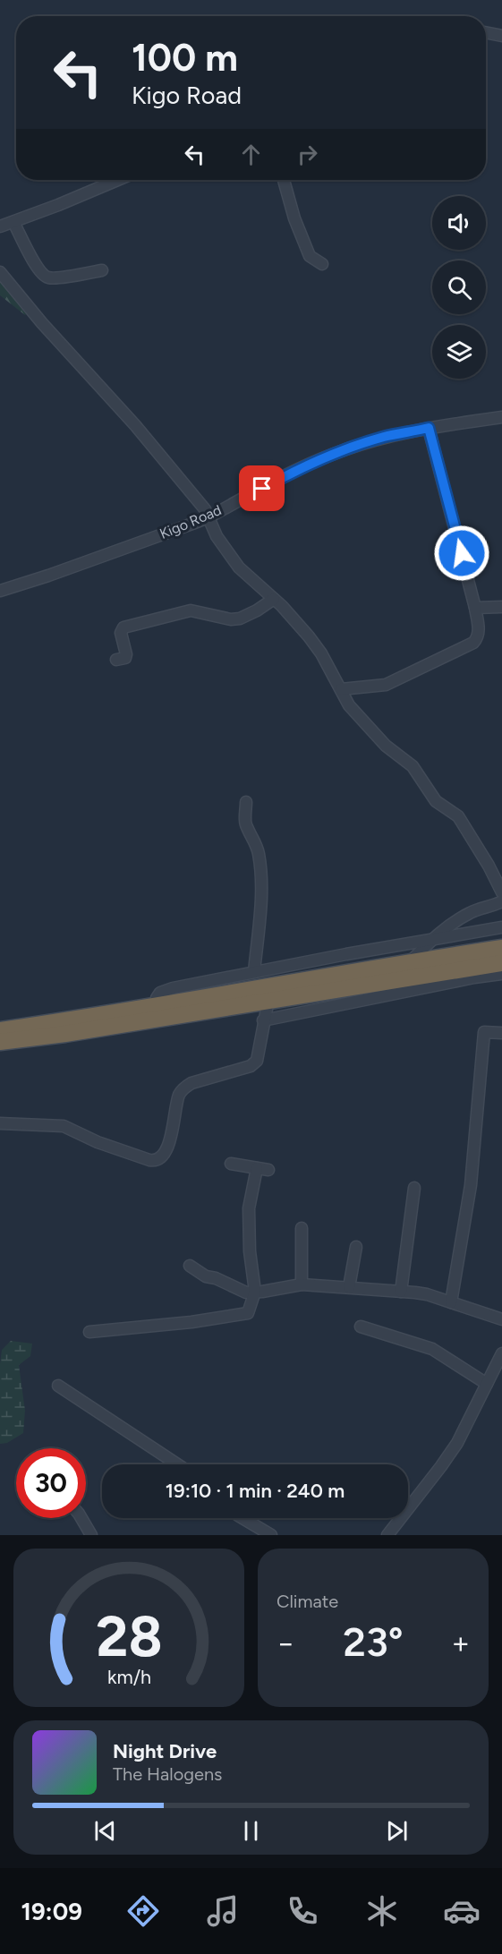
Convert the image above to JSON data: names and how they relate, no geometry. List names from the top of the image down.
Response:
{
  "streets": {
    "street": ["Kigo Road"]
  },
  "page": {
    "turn": ["100 m", "Kigo Road"],
    "limit": "30",
    "trip": "19:10 · 1 min · 240 m",
    "tile": "Climate",
    "heat": ["−", "23°", "+"],
    "song": ["Night Drive", "The Halogens"],
    "tabs": "19:09",
    "gauge": ["28", "km/h"]
  }
}
